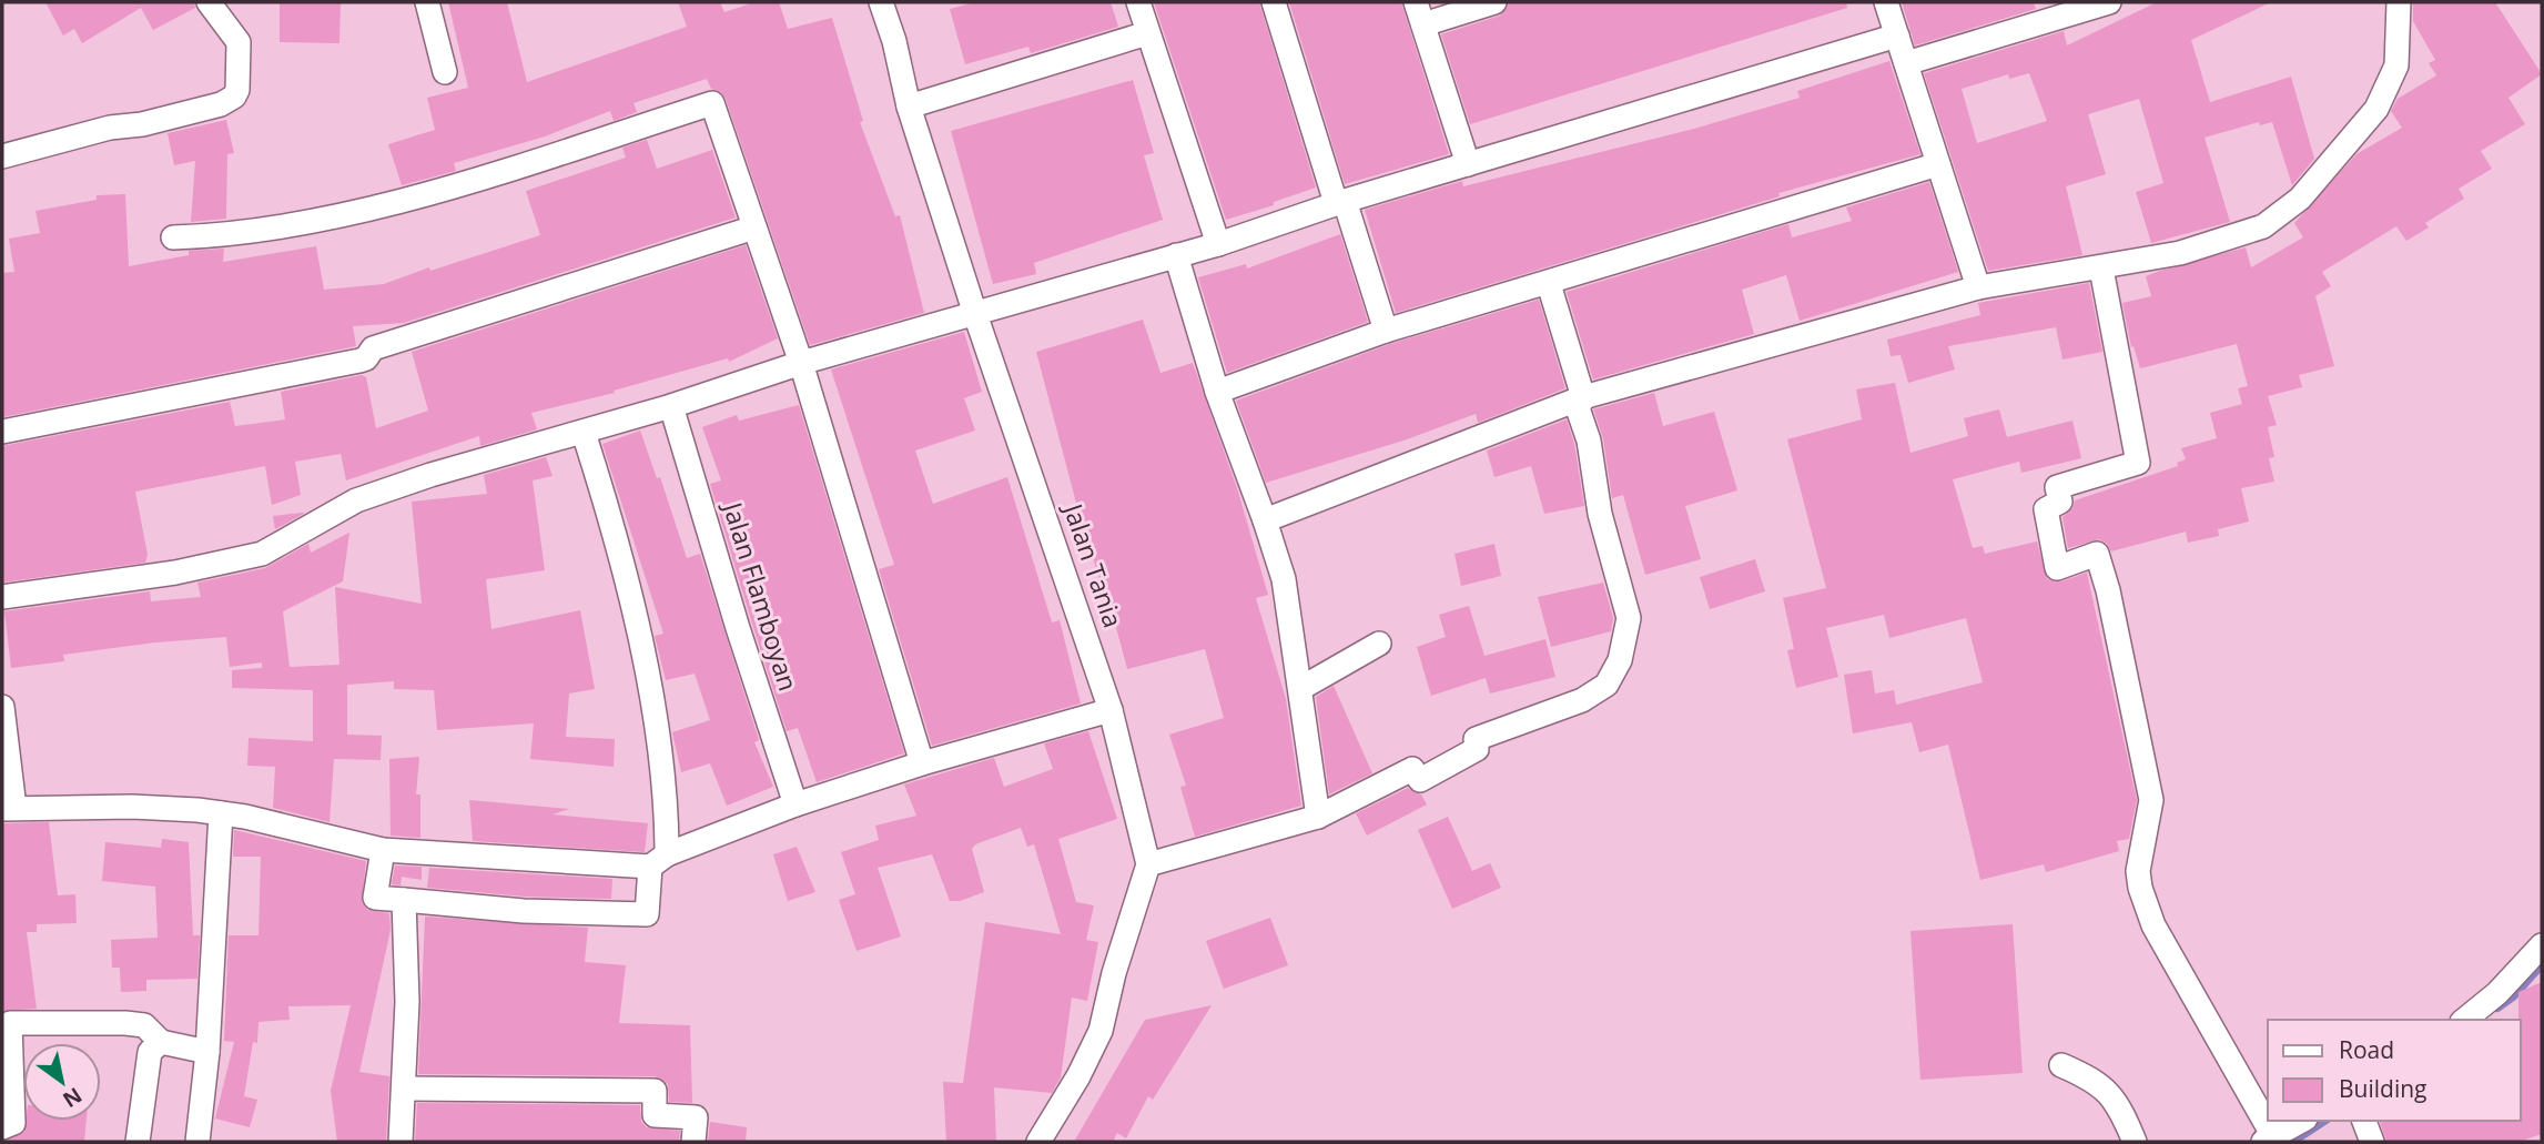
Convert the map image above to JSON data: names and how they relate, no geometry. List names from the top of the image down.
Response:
{
  "streets": {
    "street": ["Jalan Tania", "Jalan Flamboyan"]
  },
  "legend": ["Road", "Building"],
  "north": "bottom right"
}
